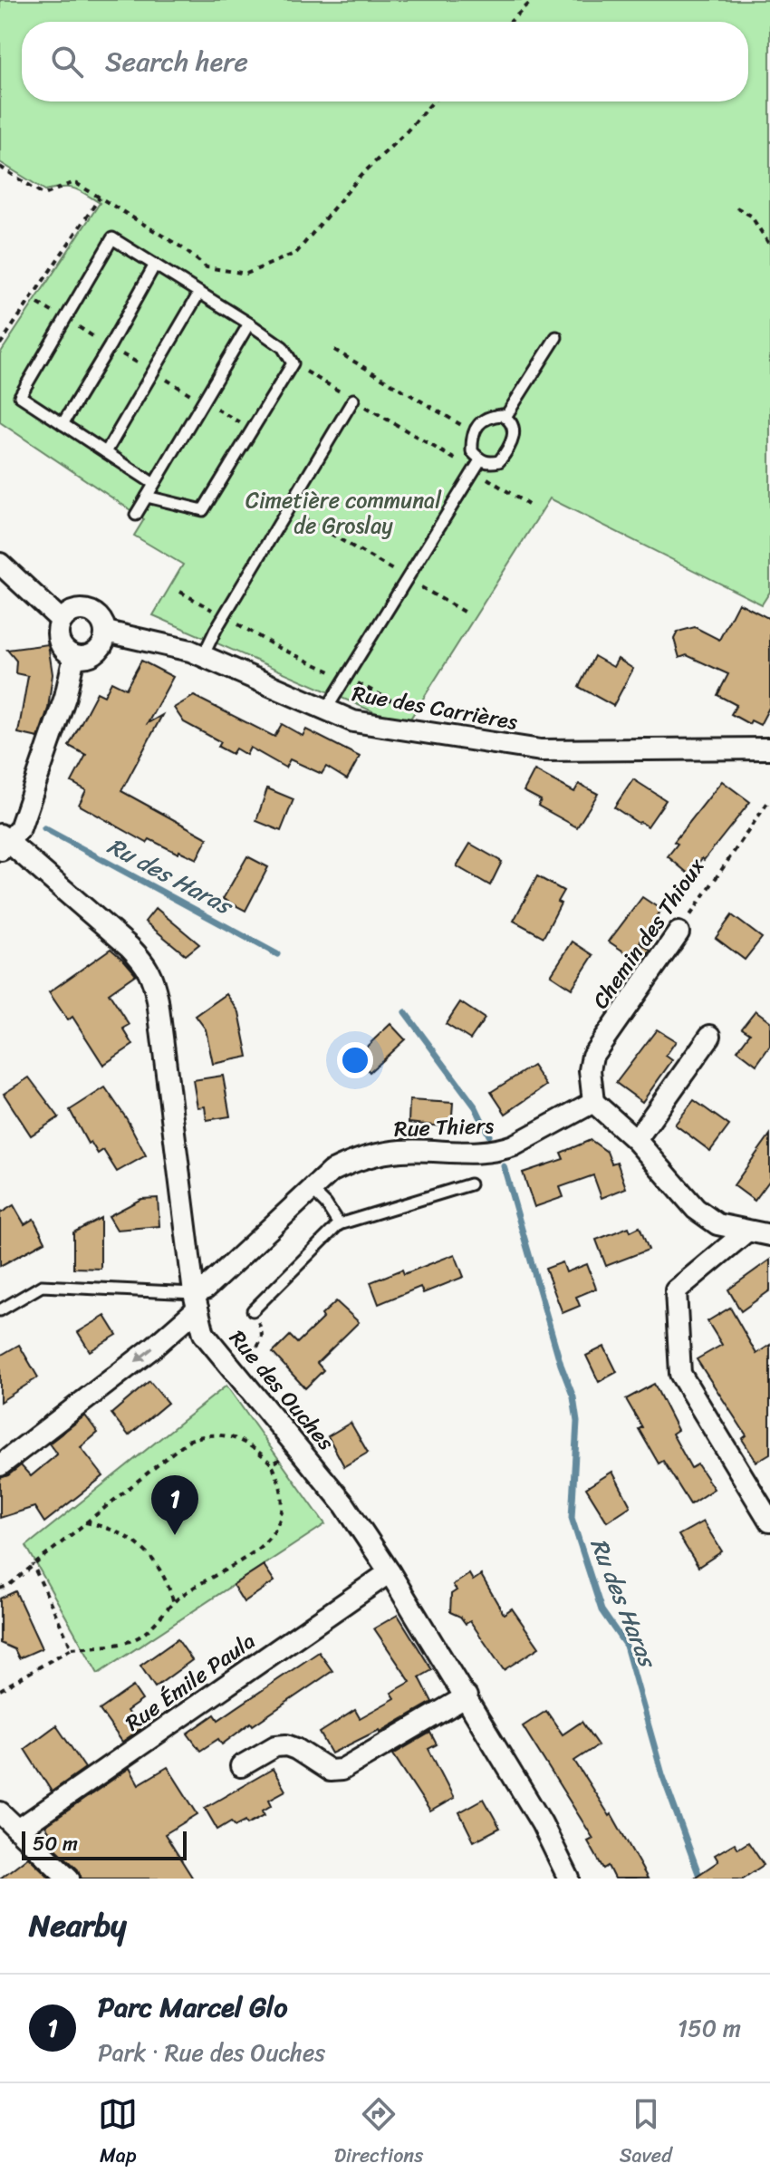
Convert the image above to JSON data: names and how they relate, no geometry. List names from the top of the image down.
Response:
{
  "streets": {
    "street": [
      "Rue des Carrières",
      "Chemin des Thioux",
      "Rue Thiers",
      "Rue des Ouches",
      "Rue Émile Paula"
    ]
  },
  "crossings": [
    ["Chemin des Thioux", "Rue Thiers"],
    ["Rue Thiers", "Rue des Ouches"],
    ["Rue des Ouches", "Rue Émile Paula"]
  ],
  "one_way": ["Rue Thiers"],
  "water": ["Ru des Haras"],
  "parks": ["Cimetière communal de Groslay"],
  "scale_bar": "50 m",
  "page": {
    "search": "Search here",
    "pins": "1",
    "scale": "50 m",
    "heading": "Nearby",
    "list": [
      {
        "mark": "1",
        "name": "Parc Marcel Glo",
        "note": "Park · Rue des Ouches",
        "value": "150 m"
      }
    ],
    "nav": ["Map", "Directions", "Saved"]
  }
}
